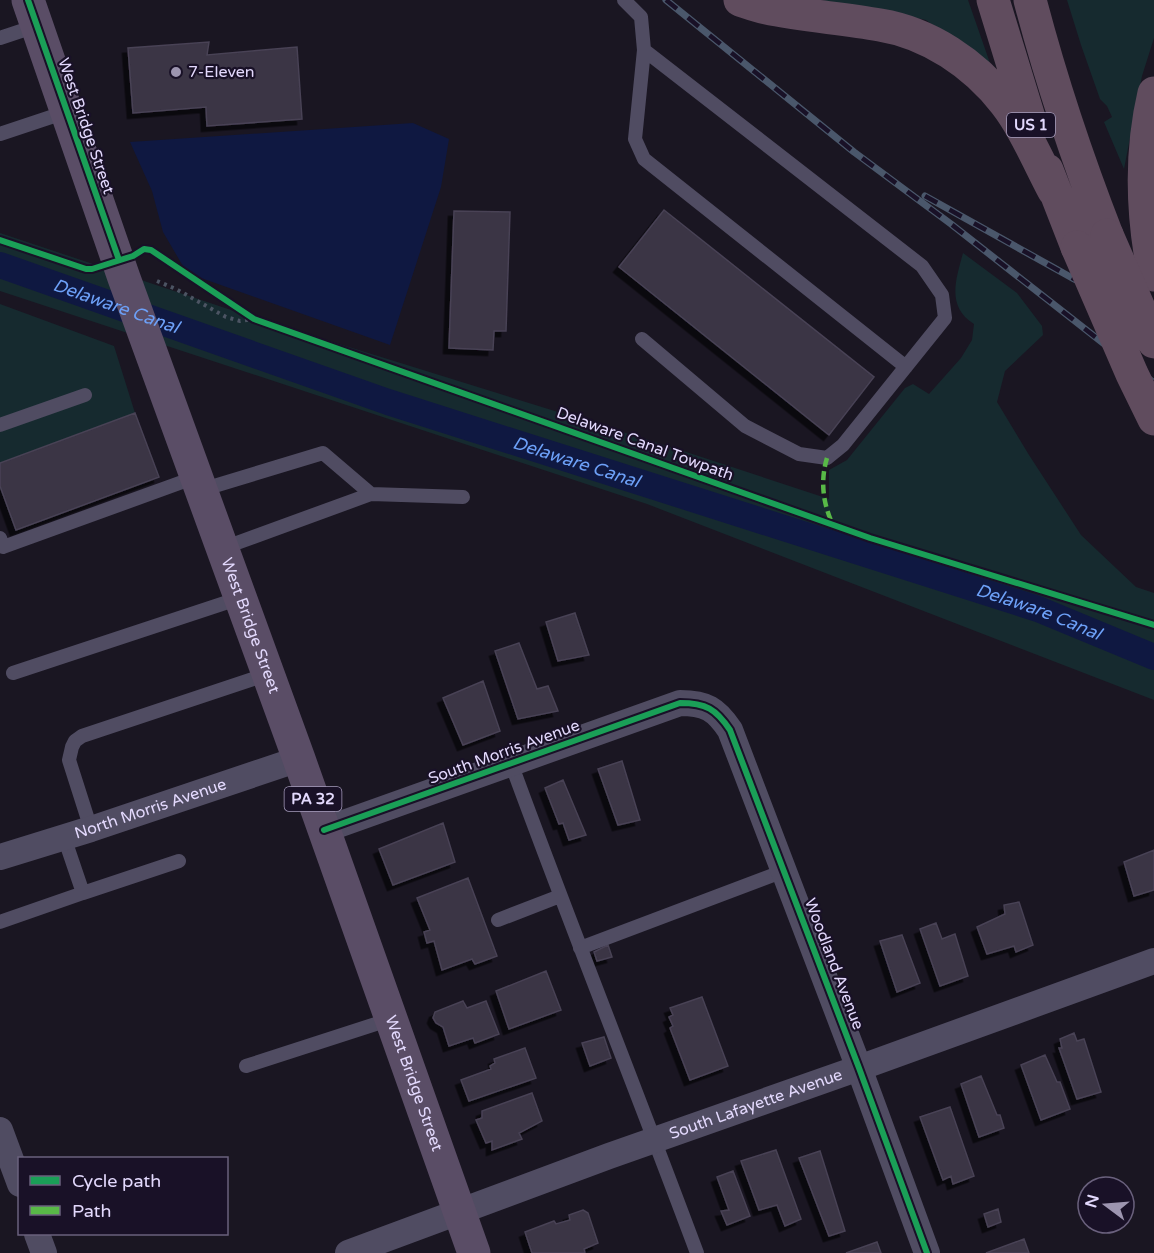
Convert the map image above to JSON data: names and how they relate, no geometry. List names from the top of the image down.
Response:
{
  "streets": {
    "highway": ["US 1"],
    "main road": ["West Bridge Street", "PA 32"],
    "street": [
      "South Morris Avenue",
      "North Morris Avenue",
      "Woodland Avenue",
      "South Lafayette Avenue"
    ],
    "cycle path": ["Delaware Canal Towpath"]
  },
  "crossings": [
    ["West Bridge Street", "South Morris Avenue"],
    ["West Bridge Street", "North Morris Avenue"],
    ["West Bridge Street", "South Lafayette Avenue"],
    ["South Morris Avenue", "Woodland Avenue"],
    ["Woodland Avenue", "South Lafayette Avenue"]
  ],
  "water": ["Delaware Canal"],
  "places": ["7-Eleven"],
  "legend": ["Cycle path", "Path"],
  "north": "left"
}
